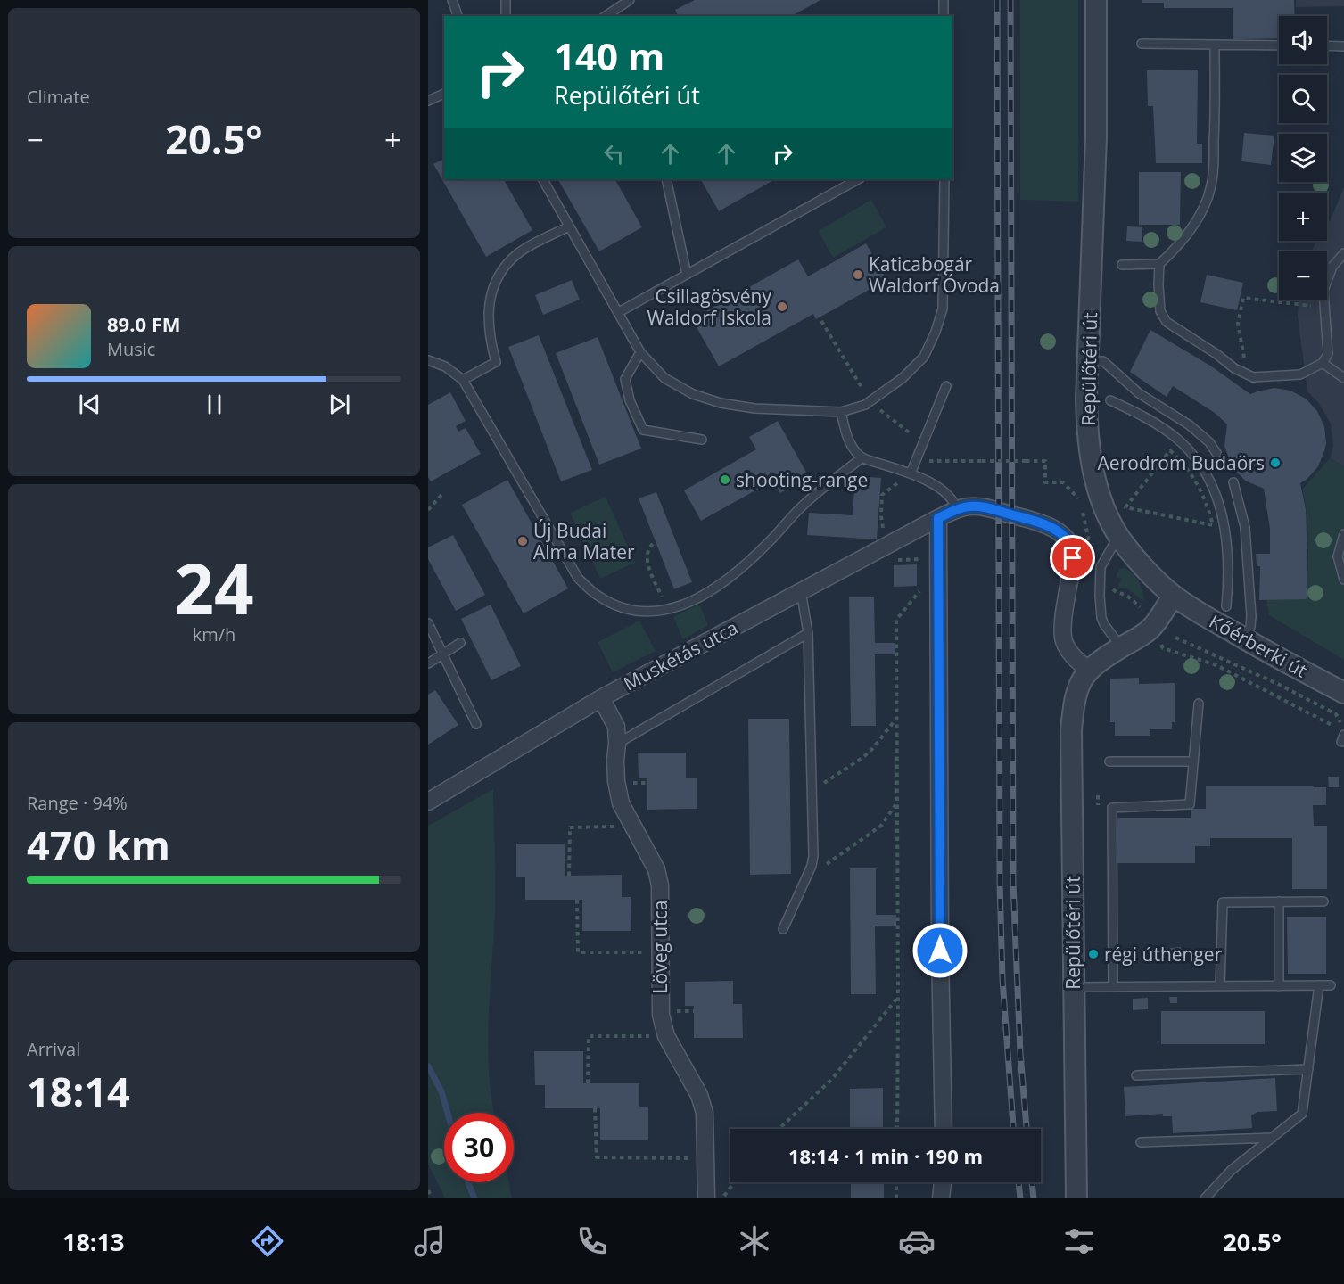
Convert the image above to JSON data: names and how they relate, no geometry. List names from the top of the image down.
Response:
{
  "streets": {
    "street": [
      "Repülőtéri út",
      "Kőérberki út",
      "Muskétás utca",
      "Löveg utca"
    ]
  },
  "crossings": [
    ["Repülőtéri út", "Kőérberki út"],
    ["Muskétás utca", "Löveg utca"]
  ],
  "places": [
    "Katicabogár Waldorf Óvoda",
    "Csillagösvény Waldorf Iskola",
    "Aerodrom Budaörs",
    "shooting-range",
    "Új Budai Alma Mater",
    "régi úthenger"
  ],
  "page": {
    "tile": [
      "Climate",
      ["24", "km/h"],
      ["Range · 94%", "470 km"],
      ["Arrival", "18:14"]
    ],
    "map_buttons": ["+", "−"],
    "turn": ["140 m", "Repülőtéri út"],
    "heat": ["−", "20.5°", "+"],
    "song": ["89.0 FM", "Music"],
    "limit": "30",
    "trip": "18:14 · 1 min · 190 m",
    "tabs": ["18:13", "20.5°"]
  }
}
